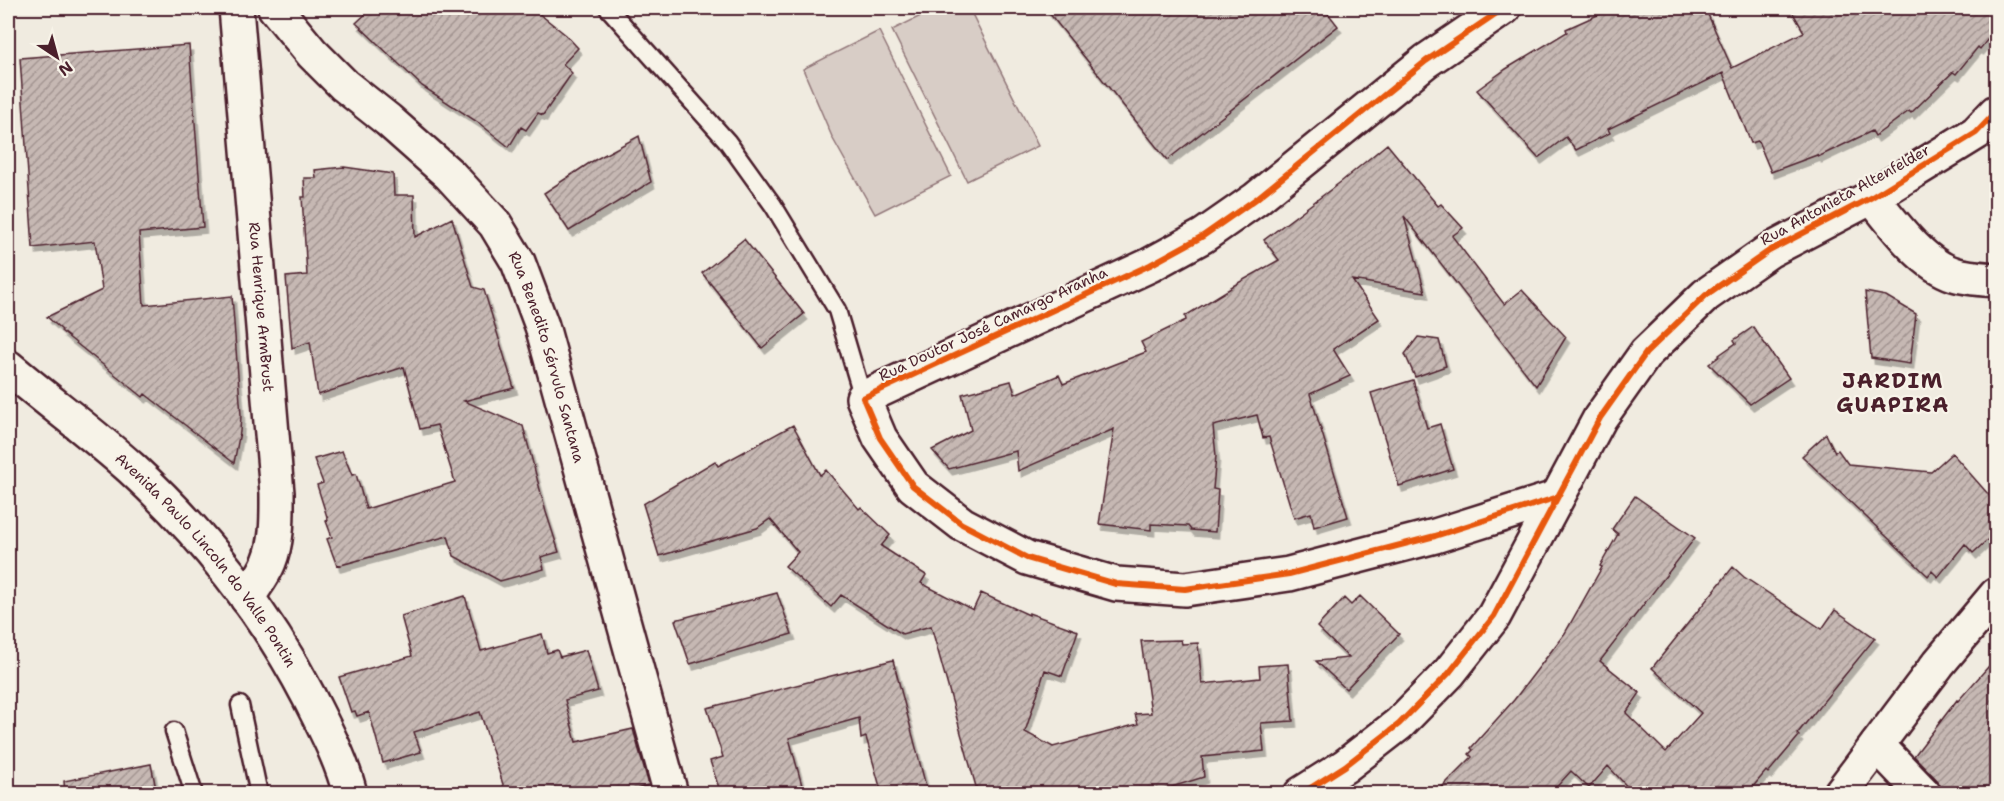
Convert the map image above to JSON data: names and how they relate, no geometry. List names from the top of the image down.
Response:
{
  "streets": {
    "street": [
      "Rua Antonieta Altenfelder",
      "Rua Henrique ArmBrust",
      "Rua Doutor José Camargo Aranha",
      "Rua Benedito Sérvulo Santana",
      "Avenida Paulo Lincoln do Valle Pontin"
    ]
  },
  "crossings": [
    ["Rua Henrique ArmBrust", "Avenida Paulo Lincoln do Valle Pontin"]
  ],
  "districts": ["JARDIM GUAPIRA"],
  "north": "bottom right"
}
